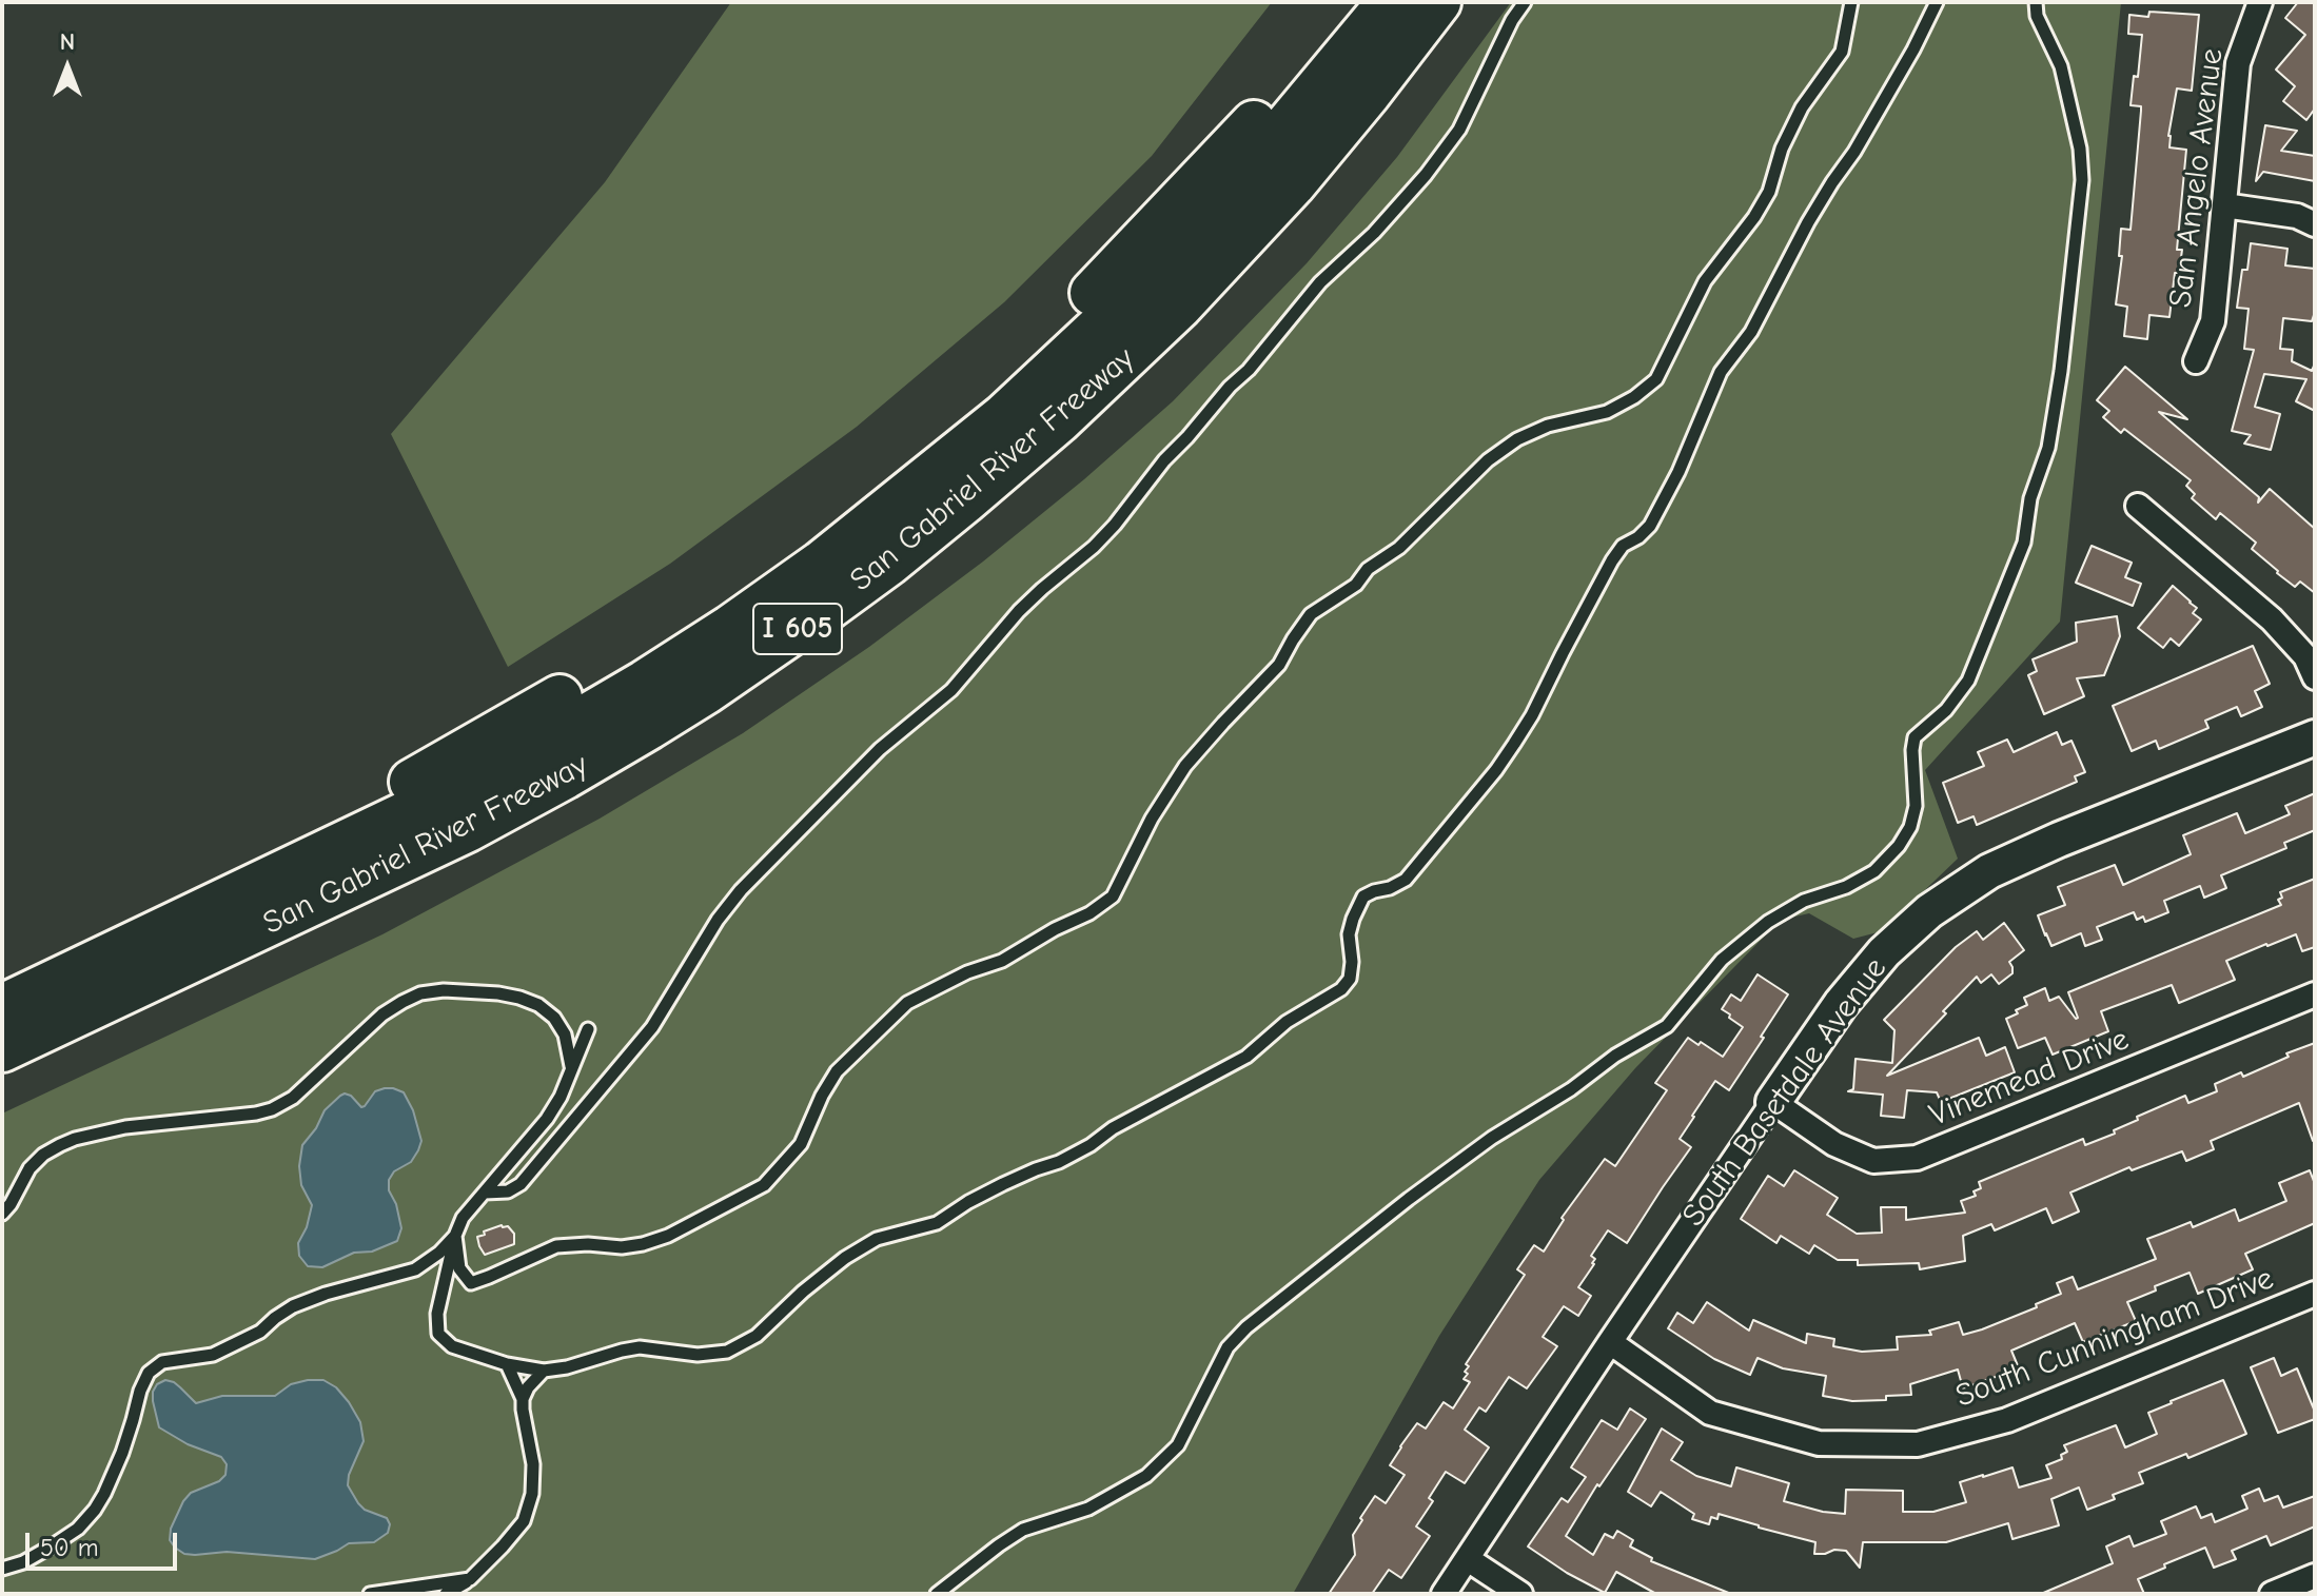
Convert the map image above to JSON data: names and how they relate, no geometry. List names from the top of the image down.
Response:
{
  "streets": {
    "highway": ["San Gabriel River Freeway", "I 605"],
    "street": [
      "San Angelo Avenue",
      "Vinemead Drive",
      "South Basetdale Avenue",
      "South Cunningham Drive"
    ]
  },
  "crossings": [
    ["Vinemead Drive", "South Basetdale Avenue"],
    ["South Basetdale Avenue", "South Cunningham Drive"]
  ],
  "scale_bar": "50 m",
  "north": "top"
}
